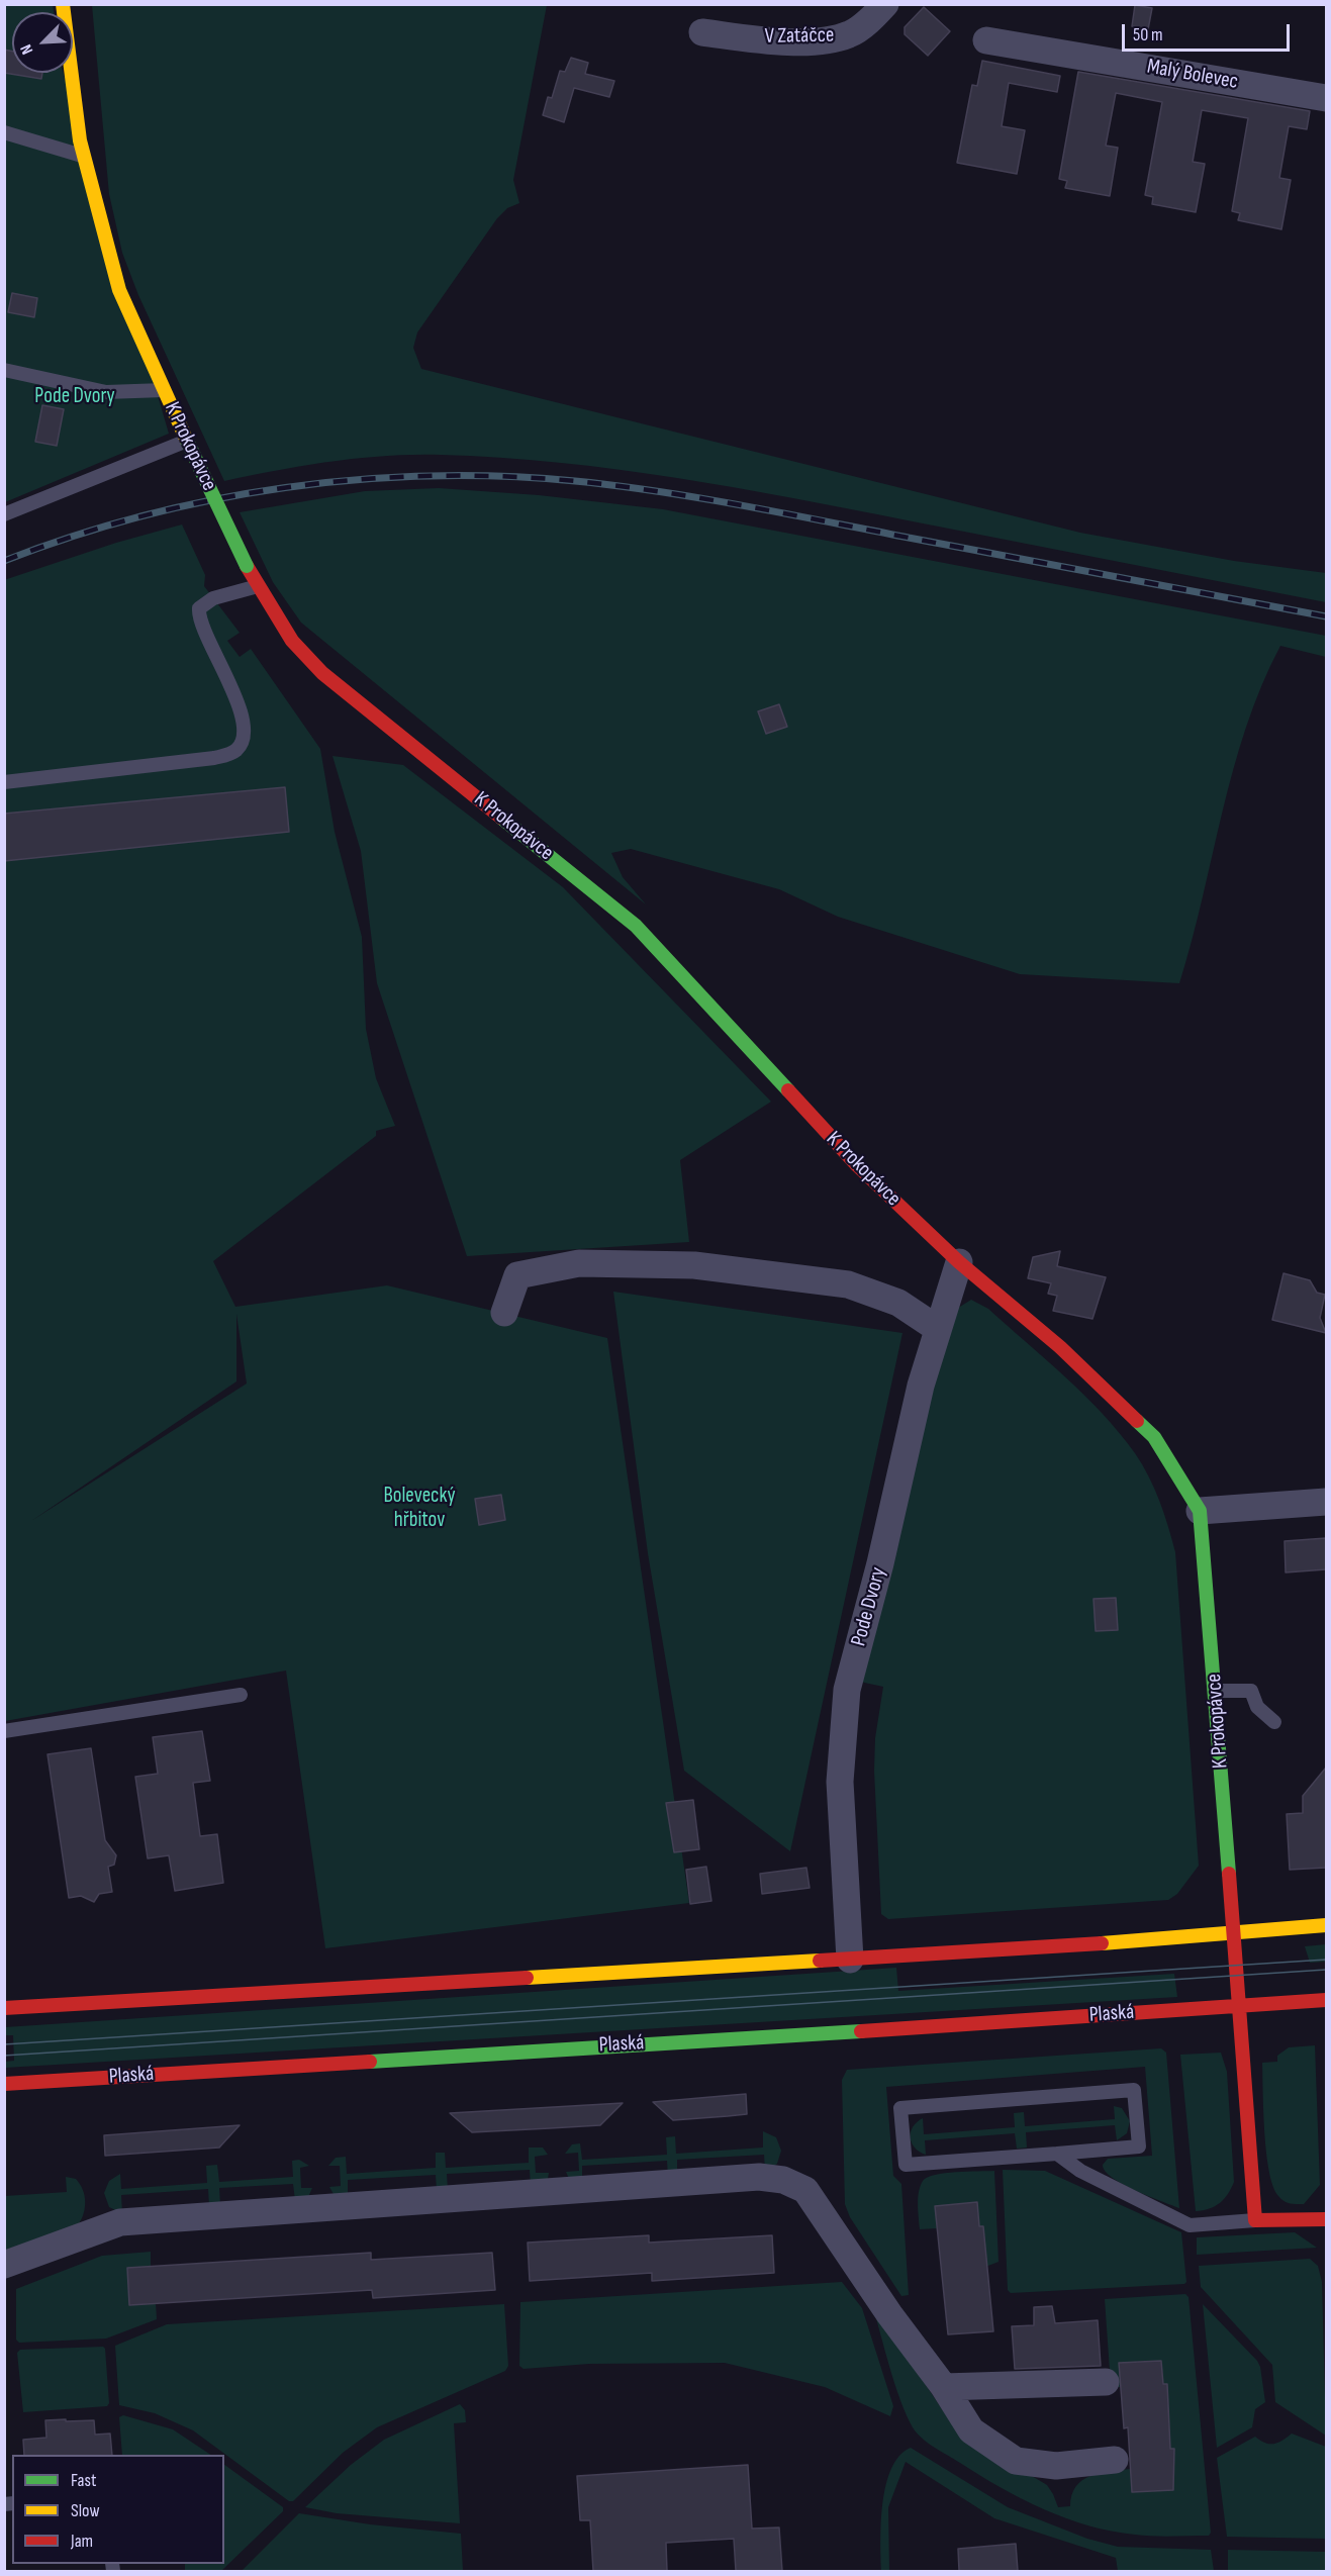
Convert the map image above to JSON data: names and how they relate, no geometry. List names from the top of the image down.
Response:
{
  "streets": {
    "street": [
      "V Zatáčce",
      "Malý Bolevec",
      "K Prokopávce",
      "Pode Dvory",
      "Plaská"
    ]
  },
  "crossings": [
    ["K Prokopávce", "Pode Dvory"]
  ],
  "parks": ["Pode Dvory", "Bolevecký hřbitov"],
  "legend": ["Fast", "Slow", "Jam"],
  "scale_bar": "50 m",
  "north": "bottom left"
}
